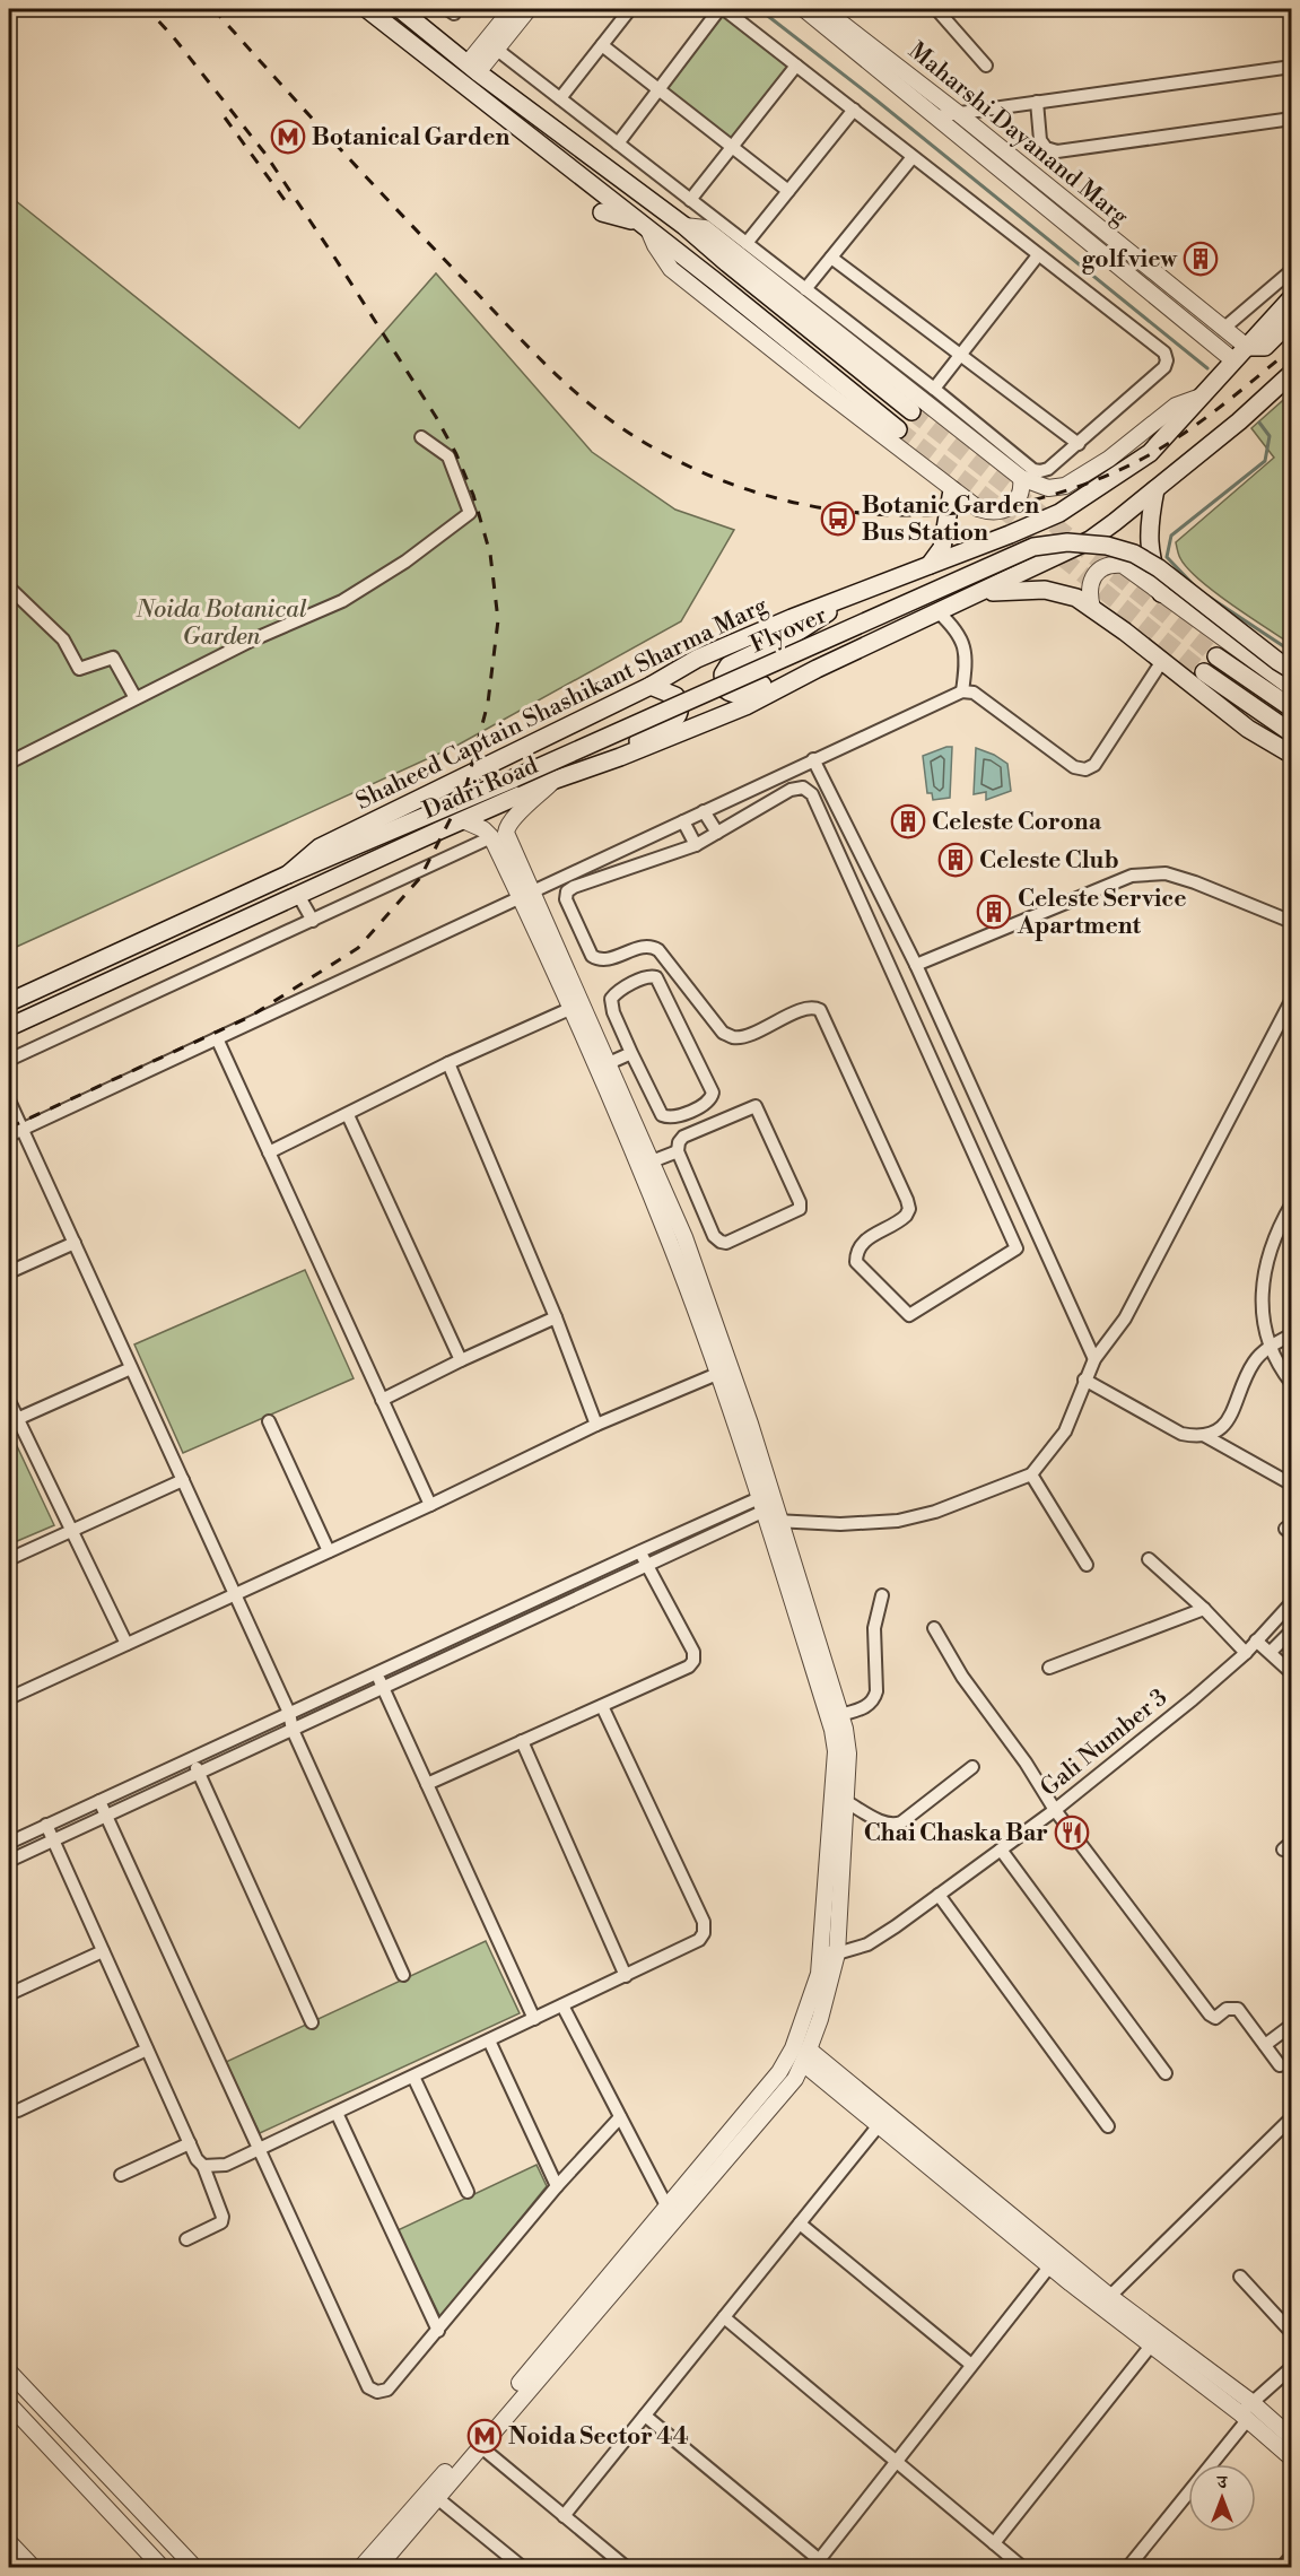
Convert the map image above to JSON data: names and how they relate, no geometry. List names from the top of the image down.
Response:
{
  "streets": {
    "main road": ["Flyover", "Shaheed Captain Shashikant Sharma Marg", "Dadri Road"],
    "street": ["Maharshi Dayanand Marg", "Gali Number 3"]
  },
  "crossings": [
    ["Maharshi Dayanand Marg", "Shaheed Captain Shashikant Sharma Marg"],
    ["Flyover", "Shaheed Captain Shashikant Sharma Marg"]
  ],
  "parks": ["Noida Botanical Garden"],
  "places": {
    "metro station": ["Botanical Garden", "Noida Sector 44"],
    "building": [
      "golf view",
      "Celeste Corona",
      "Celeste Club",
      "Celeste Service Apartment"
    ],
    "bus stop": ["Botanic Garden Bus Station"],
    "restaurant": ["Chai Chaska Bar"]
  },
  "north": "top"
}
